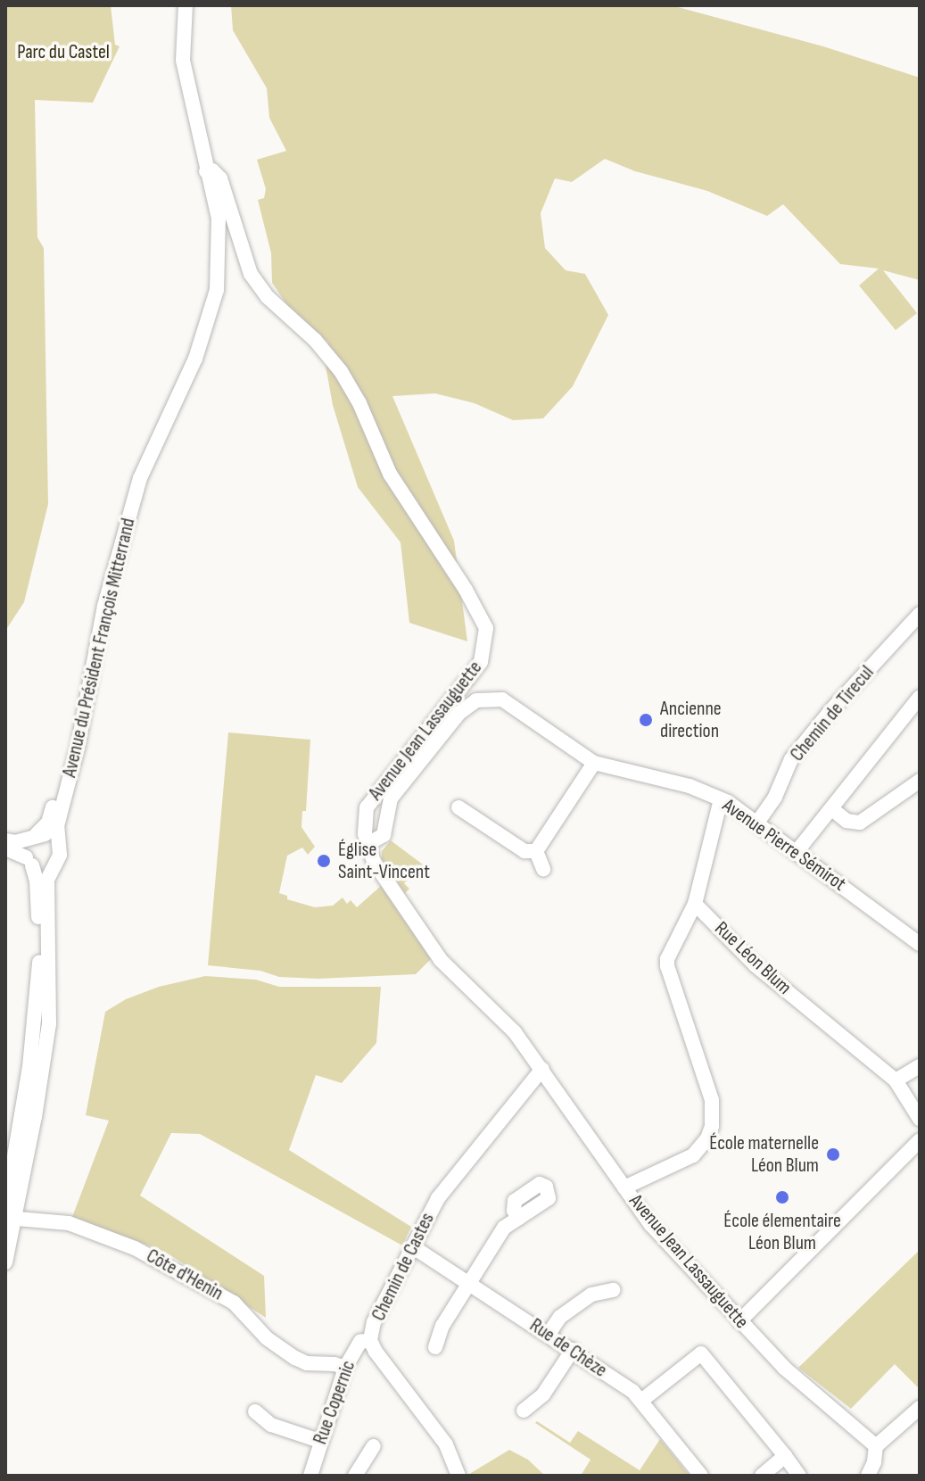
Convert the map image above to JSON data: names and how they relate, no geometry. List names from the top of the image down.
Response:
{
  "streets": {
    "street": [
      "Avenue du Président François Mitterrand",
      "Chemin de Tirecul",
      "Avenue Jean Lassauguette",
      "Avenue Pierre Sémirot",
      "Rue Léon Blum",
      "Chemin de Castes",
      "Côte d'Henin",
      "Rue de Chèze",
      "Rue Copernic"
    ]
  },
  "crossings": [
    ["Avenue du Président François Mitterrand", "Avenue Jean Lassauguette"],
    ["Chemin de Tirecul", "Avenue Pierre Sémirot"],
    ["Avenue Jean Lassauguette", "Chemin de Castes"],
    ["Chemin de Castes", "Rue de Chèze"],
    ["Chemin de Castes", "Rue Copernic"],
    ["Côte d'Henin", "Rue Copernic"]
  ],
  "parks": ["Parc du Castel"],
  "places": [
    "Ancienne direction",
    "Église Saint-Vincent",
    "École maternelle Léon Blum",
    "École élementaire Léon Blum"
  ]
}
